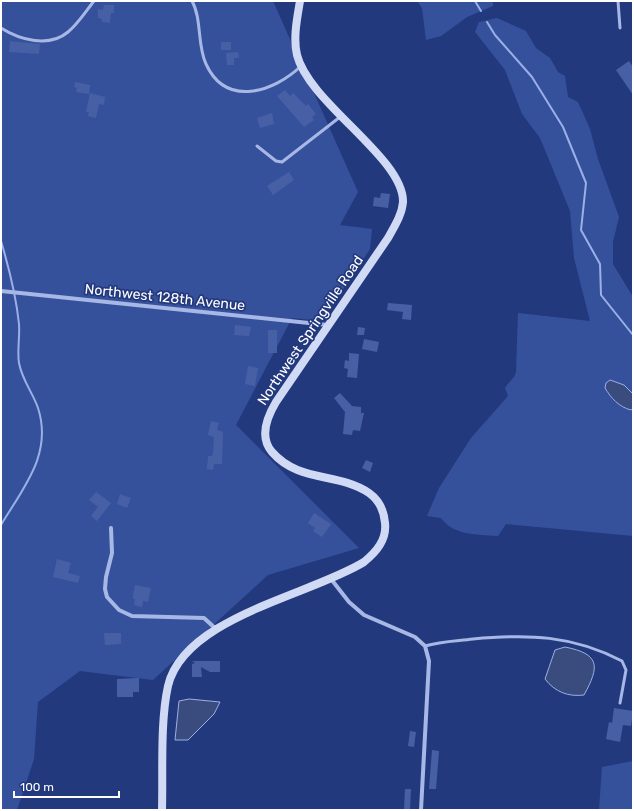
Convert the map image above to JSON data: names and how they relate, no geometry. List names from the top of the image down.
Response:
{
  "streets": {
    "street": ["Northwest 128th Avenue", "Northwest Springville Road"]
  },
  "crossings": [
    ["Northwest 128th Avenue", "Northwest Springville Road"]
  ],
  "scale_bar": "100 m"
}
